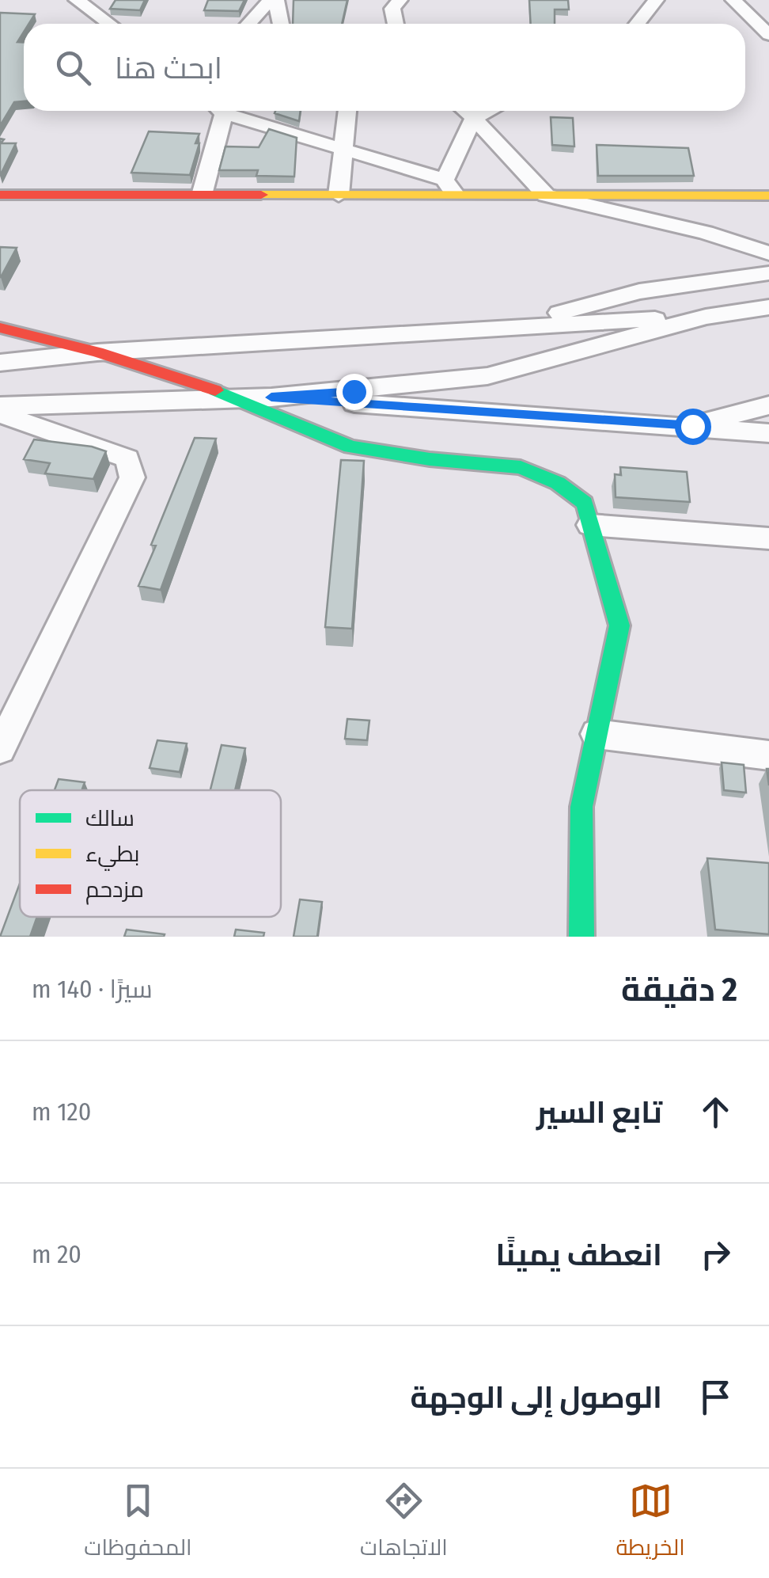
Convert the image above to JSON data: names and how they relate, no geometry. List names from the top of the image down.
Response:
{
  "legend": ["سالك", "بطيء", "مزدحم"],
  "page": {
    "search": "ابحث هنا",
    "heading": ["2 دقيقة", "سيرًا · 140 m"],
    "list": [
      ["تابع السير", "120 m"],
      ["انعطف يمينًا", "20 m"],
      "الوصول إلى الوجهة"
    ],
    "nav": ["الخريطة", "الاتجاهات", "المحفوظات"]
  }
}
